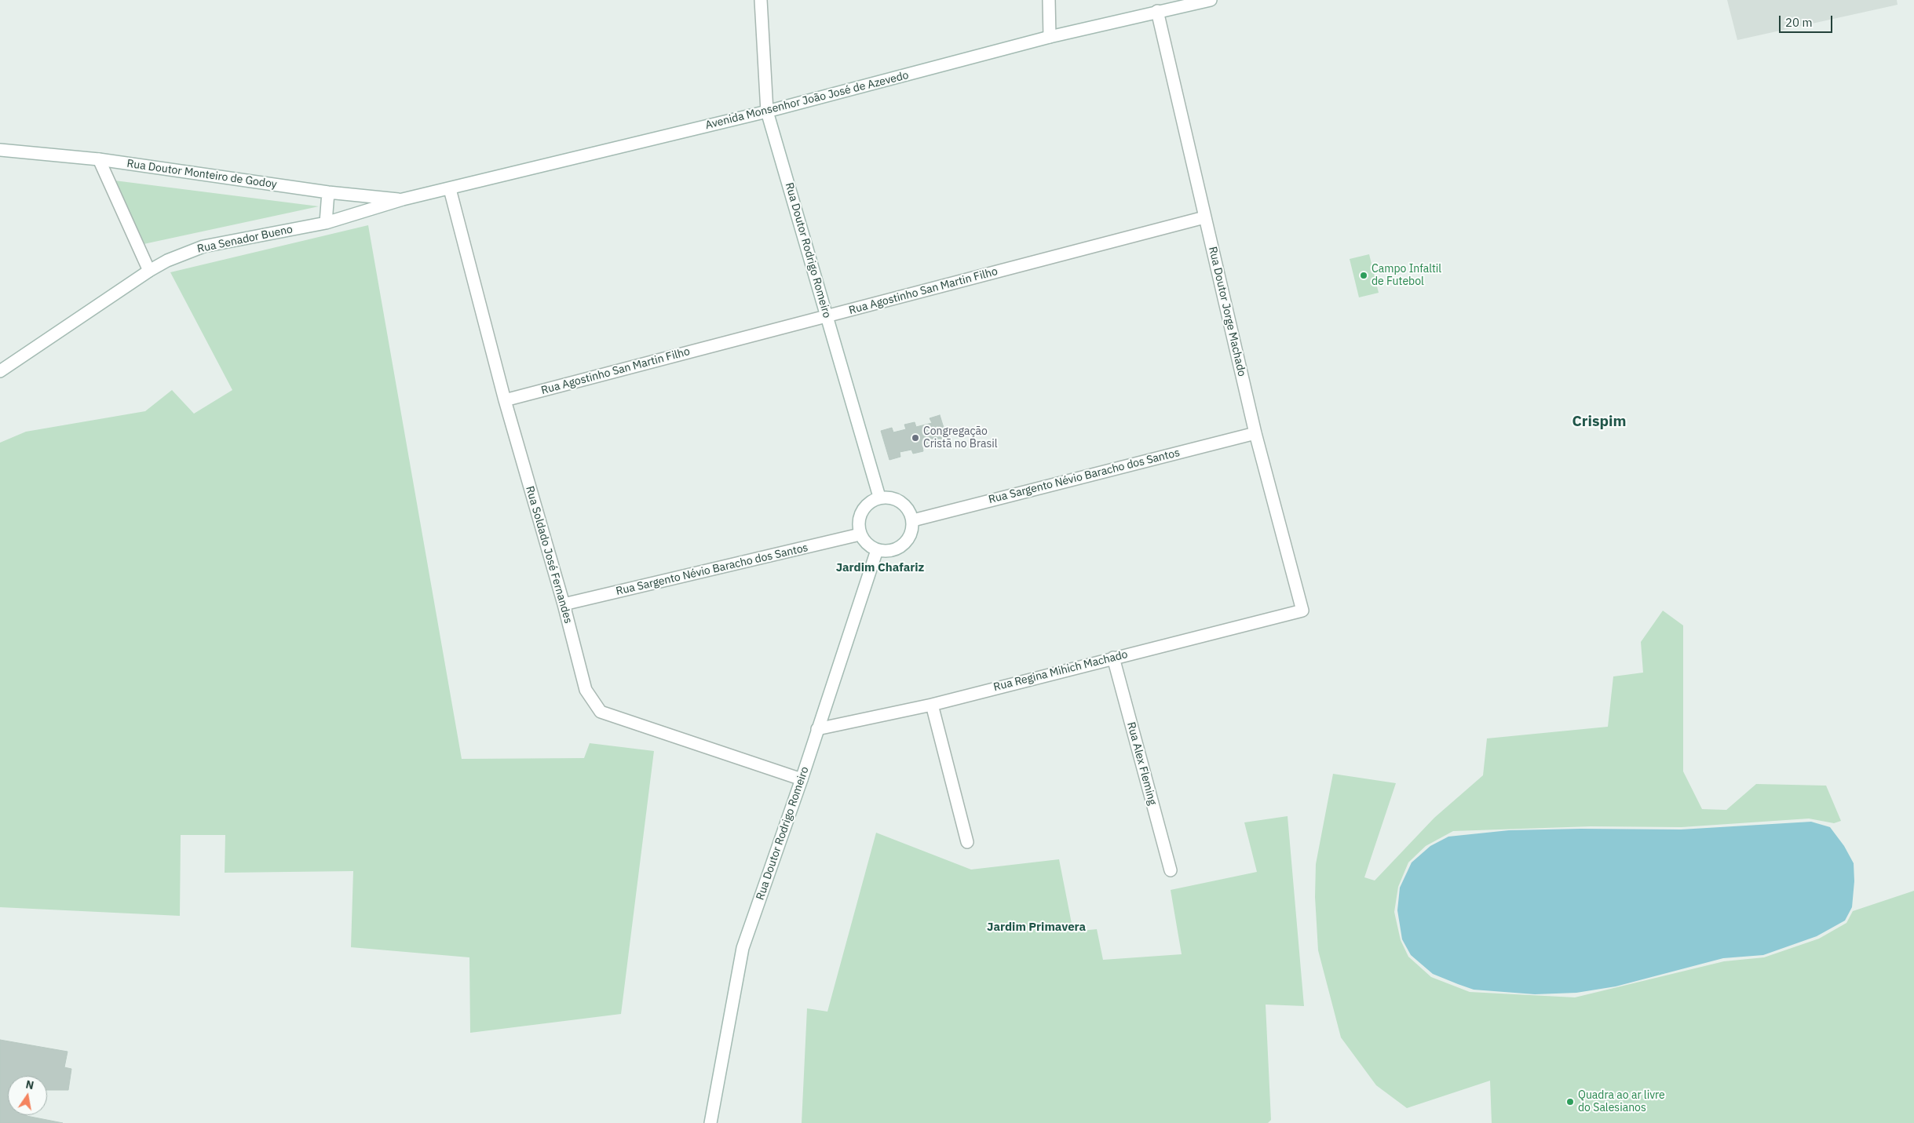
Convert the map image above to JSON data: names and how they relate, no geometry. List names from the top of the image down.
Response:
{
  "streets": {
    "street": [
      "Avenida Monsenhor João José de Azevedo",
      "Rua Doutor Monteiro de Godoy",
      "Rua Senador Bueno",
      "Rua Doutor Rodrigo Romeiro",
      "Rua Agostinho San Martin Filho",
      "Rua Doutor Jorge Machado",
      "Rua Sargento Névio Baracho dos Santos",
      "Rua Soldado José Fernandes",
      "Rua Regina Mihich Machado",
      "Rua Alex Fleming"
    ]
  },
  "crossings": [
    ["Avenida Monsenhor João José de Azevedo", "Rua Doutor Monteiro de Godoy"],
    ["Avenida Monsenhor João José de Azevedo", "Rua Senador Bueno"],
    ["Avenida Monsenhor João José de Azevedo", "Rua Doutor Rodrigo Romeiro"],
    ["Avenida Monsenhor João José de Azevedo", "Rua Doutor Jorge Machado"],
    ["Avenida Monsenhor João José de Azevedo", "Rua Soldado José Fernandes"],
    ["Rua Doutor Monteiro de Godoy", "Rua Senador Bueno"],
    ["Rua Doutor Rodrigo Romeiro", "Rua Agostinho San Martin Filho"],
    ["Rua Doutor Rodrigo Romeiro", "Rua Sargento Névio Baracho dos Santos"],
    ["Rua Doutor Rodrigo Romeiro", "Rua Soldado José Fernandes"],
    ["Rua Doutor Rodrigo Romeiro", "Rua Regina Mihich Machado"],
    ["Rua Agostinho San Martin Filho", "Rua Doutor Jorge Machado"],
    ["Rua Agostinho San Martin Filho", "Rua Soldado José Fernandes"],
    ["Rua Doutor Jorge Machado", "Rua Sargento Névio Baracho dos Santos"],
    ["Rua Doutor Jorge Machado", "Rua Regina Mihich Machado"],
    ["Rua Sargento Névio Baracho dos Santos", "Rua Soldado José Fernandes"],
    ["Rua Regina Mihich Machado", "Rua Alex Fleming"]
  ],
  "districts": ["Crispim", "Jardim Chafariz", "Jardim Primavera"],
  "places": ["Campo Infaltil de Futebol", "Congregação Cristã no Brasil", "Quadra ao ar livre do Salesianos"],
  "scale_bar": "20 m",
  "north": "top"
}
